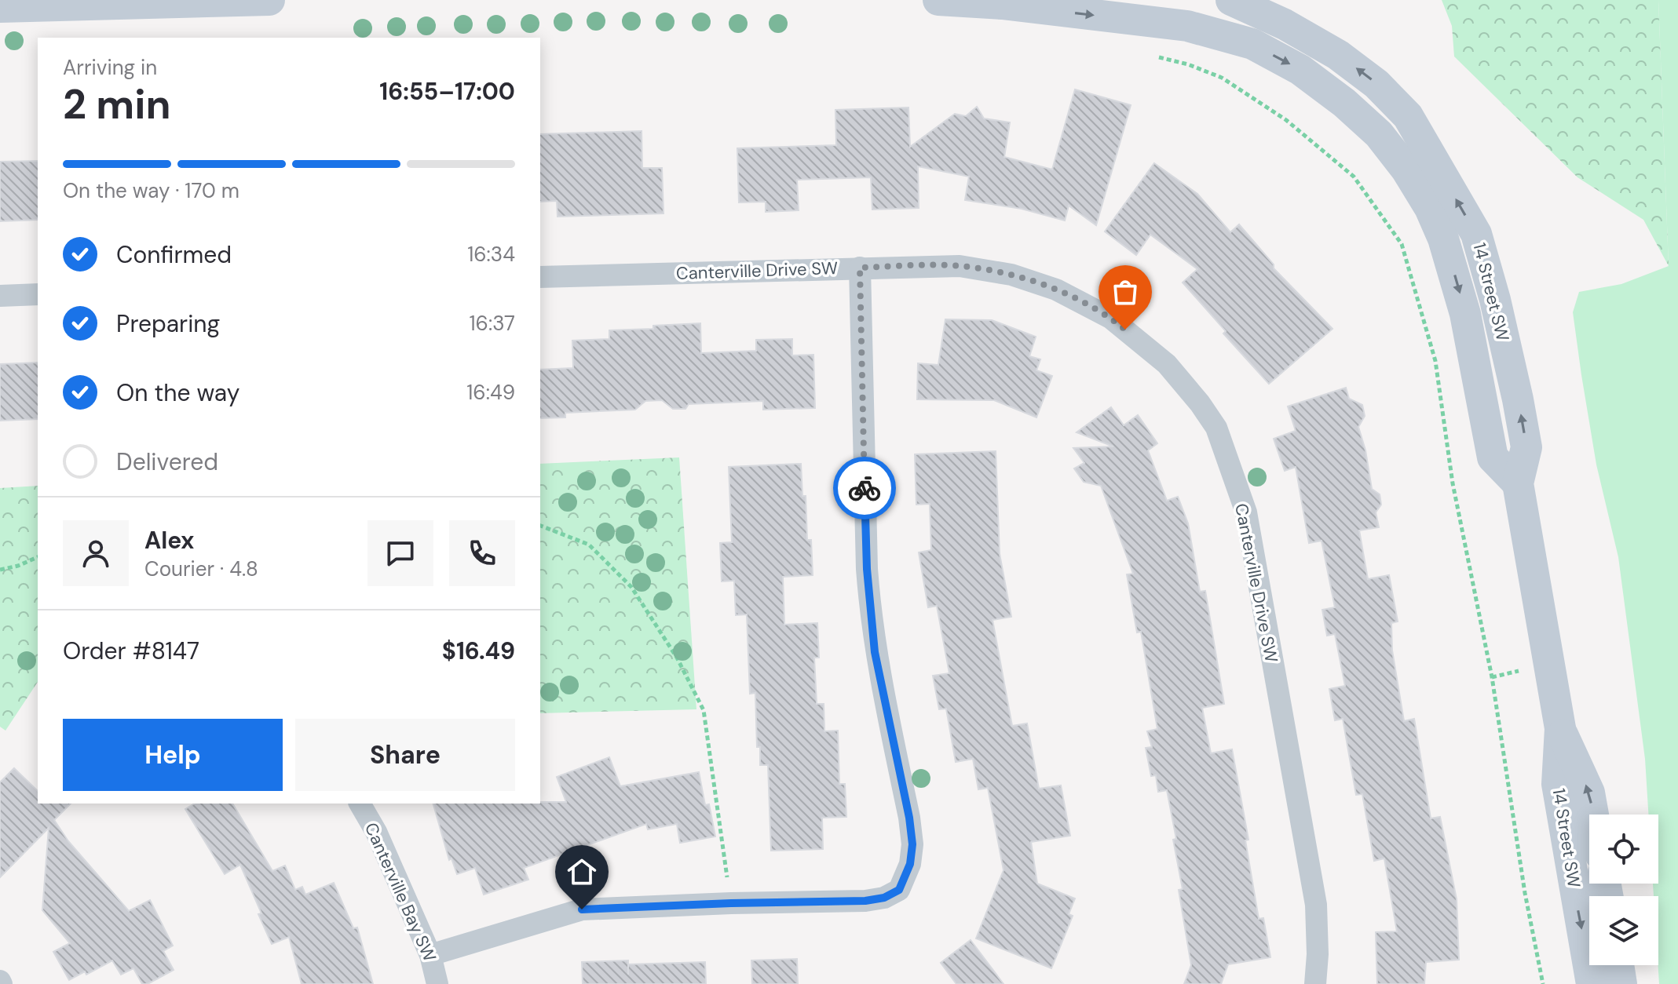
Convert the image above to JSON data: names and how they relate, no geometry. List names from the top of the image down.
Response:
{
  "streets": {
    "main road": ["14 Street SW"],
    "street": ["Canterville Drive SW", "Canterville Bay SW"]
  },
  "page": {
    "heading": ["2 min", "Arriving in", "16:55–17:00"],
    "panel": [
      "Alex",
      "Courier · 4.8",
      "Order #8147",
      "$16.49"
    ],
    "bar": "On the way · 170 m",
    "list": [
      ["Confirmed", "16:34"],
      ["Preparing", "16:37"],
      ["On the way", "16:49"],
      "Delivered"
    ],
    "buttons": ["Help", "Share"]
  }
}
